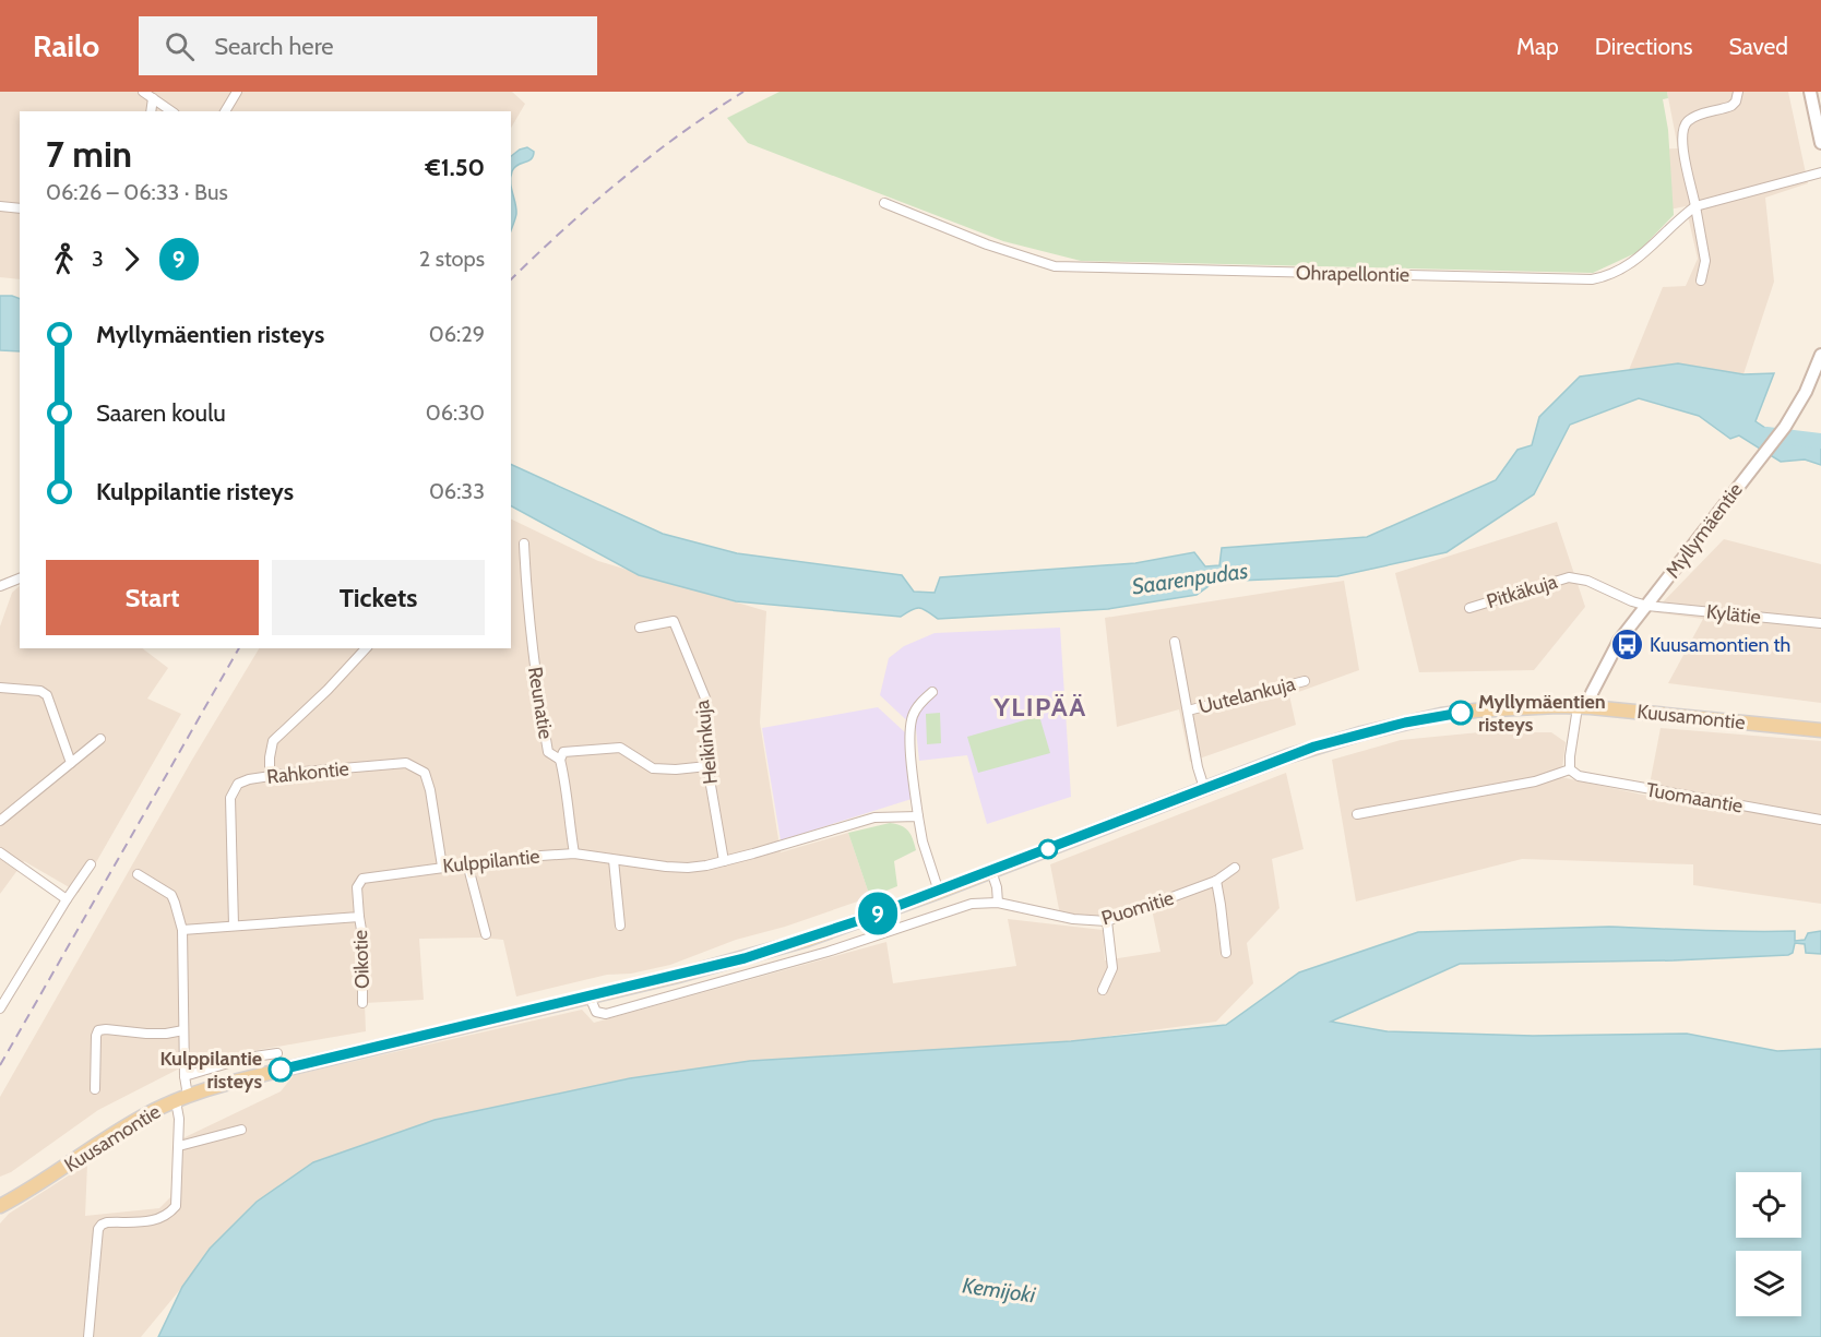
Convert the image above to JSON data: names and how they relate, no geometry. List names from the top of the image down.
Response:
{
  "streets": {
    "main road": ["Myllymäentie", "Kuusamontie"],
    "street": [
      "Ohrapellontie",
      "Pitkäkuja",
      "Kylätie",
      "Uutelankuja",
      "Reunatie",
      "Heikinkuja",
      "Rahkontie",
      "Tuomaantie",
      "Kulppilantie",
      "Puomitie",
      "Oikotie"
    ]
  },
  "crossings": [
    ["Myllymäentie", "Pitkäkuja"],
    ["Myllymäentie", "Kylätie"],
    ["Myllymäentie", "Kuusamontie"],
    ["Pitkäkuja", "Kylätie"],
    ["Uutelankuja", "Kuusamontie"],
    ["Reunatie", "Kulppilantie"],
    ["Kuusamontie", "Puomitie"],
    ["Heikinkuja", "Kulppilantie"],
    ["Rahkontie", "Kulppilantie"],
    ["Kulppilantie", "Oikotie"]
  ],
  "districts": ["YLIPÄÄ"],
  "water": ["Saarenpudas", "Kemijoki"],
  "places": {
    "bus stop": ["Kuusamontien th"],
    "other": ["Myllymäentien risteys", "Kulppilantie risteys"]
  },
  "lines": ["bus line 9"],
  "page": {
    "header": "Railo",
    "search": "Search here",
    "nav": ["Map", "Directions", "Saved"],
    "on_map": "9",
    "heading": ["7 min", "06:26 – 06:33 · Bus", "€1.50"],
    "legs": ["3", "9", "2 stops"],
    "list": [
      {
        "name": "Myllymäentien risteys",
        "value": "06:29"
      },
      {
        "name": "Saaren koulu",
        "value": "06:30"
      },
      {
        "name": "Kulppilantie risteys",
        "value": "06:33"
      }
    ],
    "buttons": ["Start", "Tickets"]
  }
}
